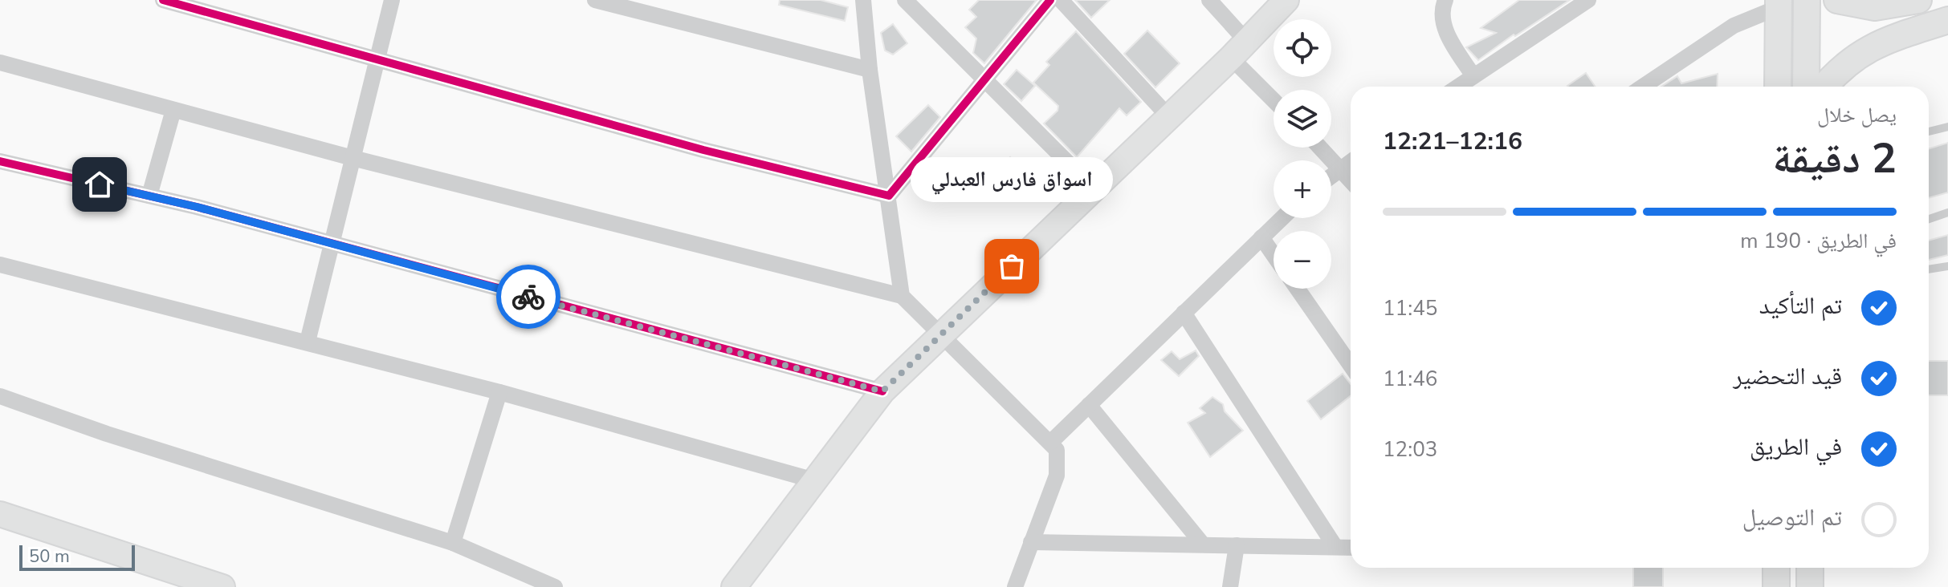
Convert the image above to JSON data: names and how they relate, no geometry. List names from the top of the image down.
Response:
{
  "places": ["اسواق فارس العبدلي"],
  "scale_bar": "50 m",
  "page": {
    "map_buttons": ["+", "−"],
    "heading": ["2 دقيقة", "يصل خلال", "12:16–12:21"],
    "bubble": "اسواق فارس العبدلي",
    "bar": "في الطريق · 190 m",
    "list": [
      ["تم التأكيد", "11:45"],
      ["قيد التحضير", "11:46"],
      ["في الطريق", "12:03"],
      "تم التوصيل"
    ],
    "scale": "50 m"
  }
}
